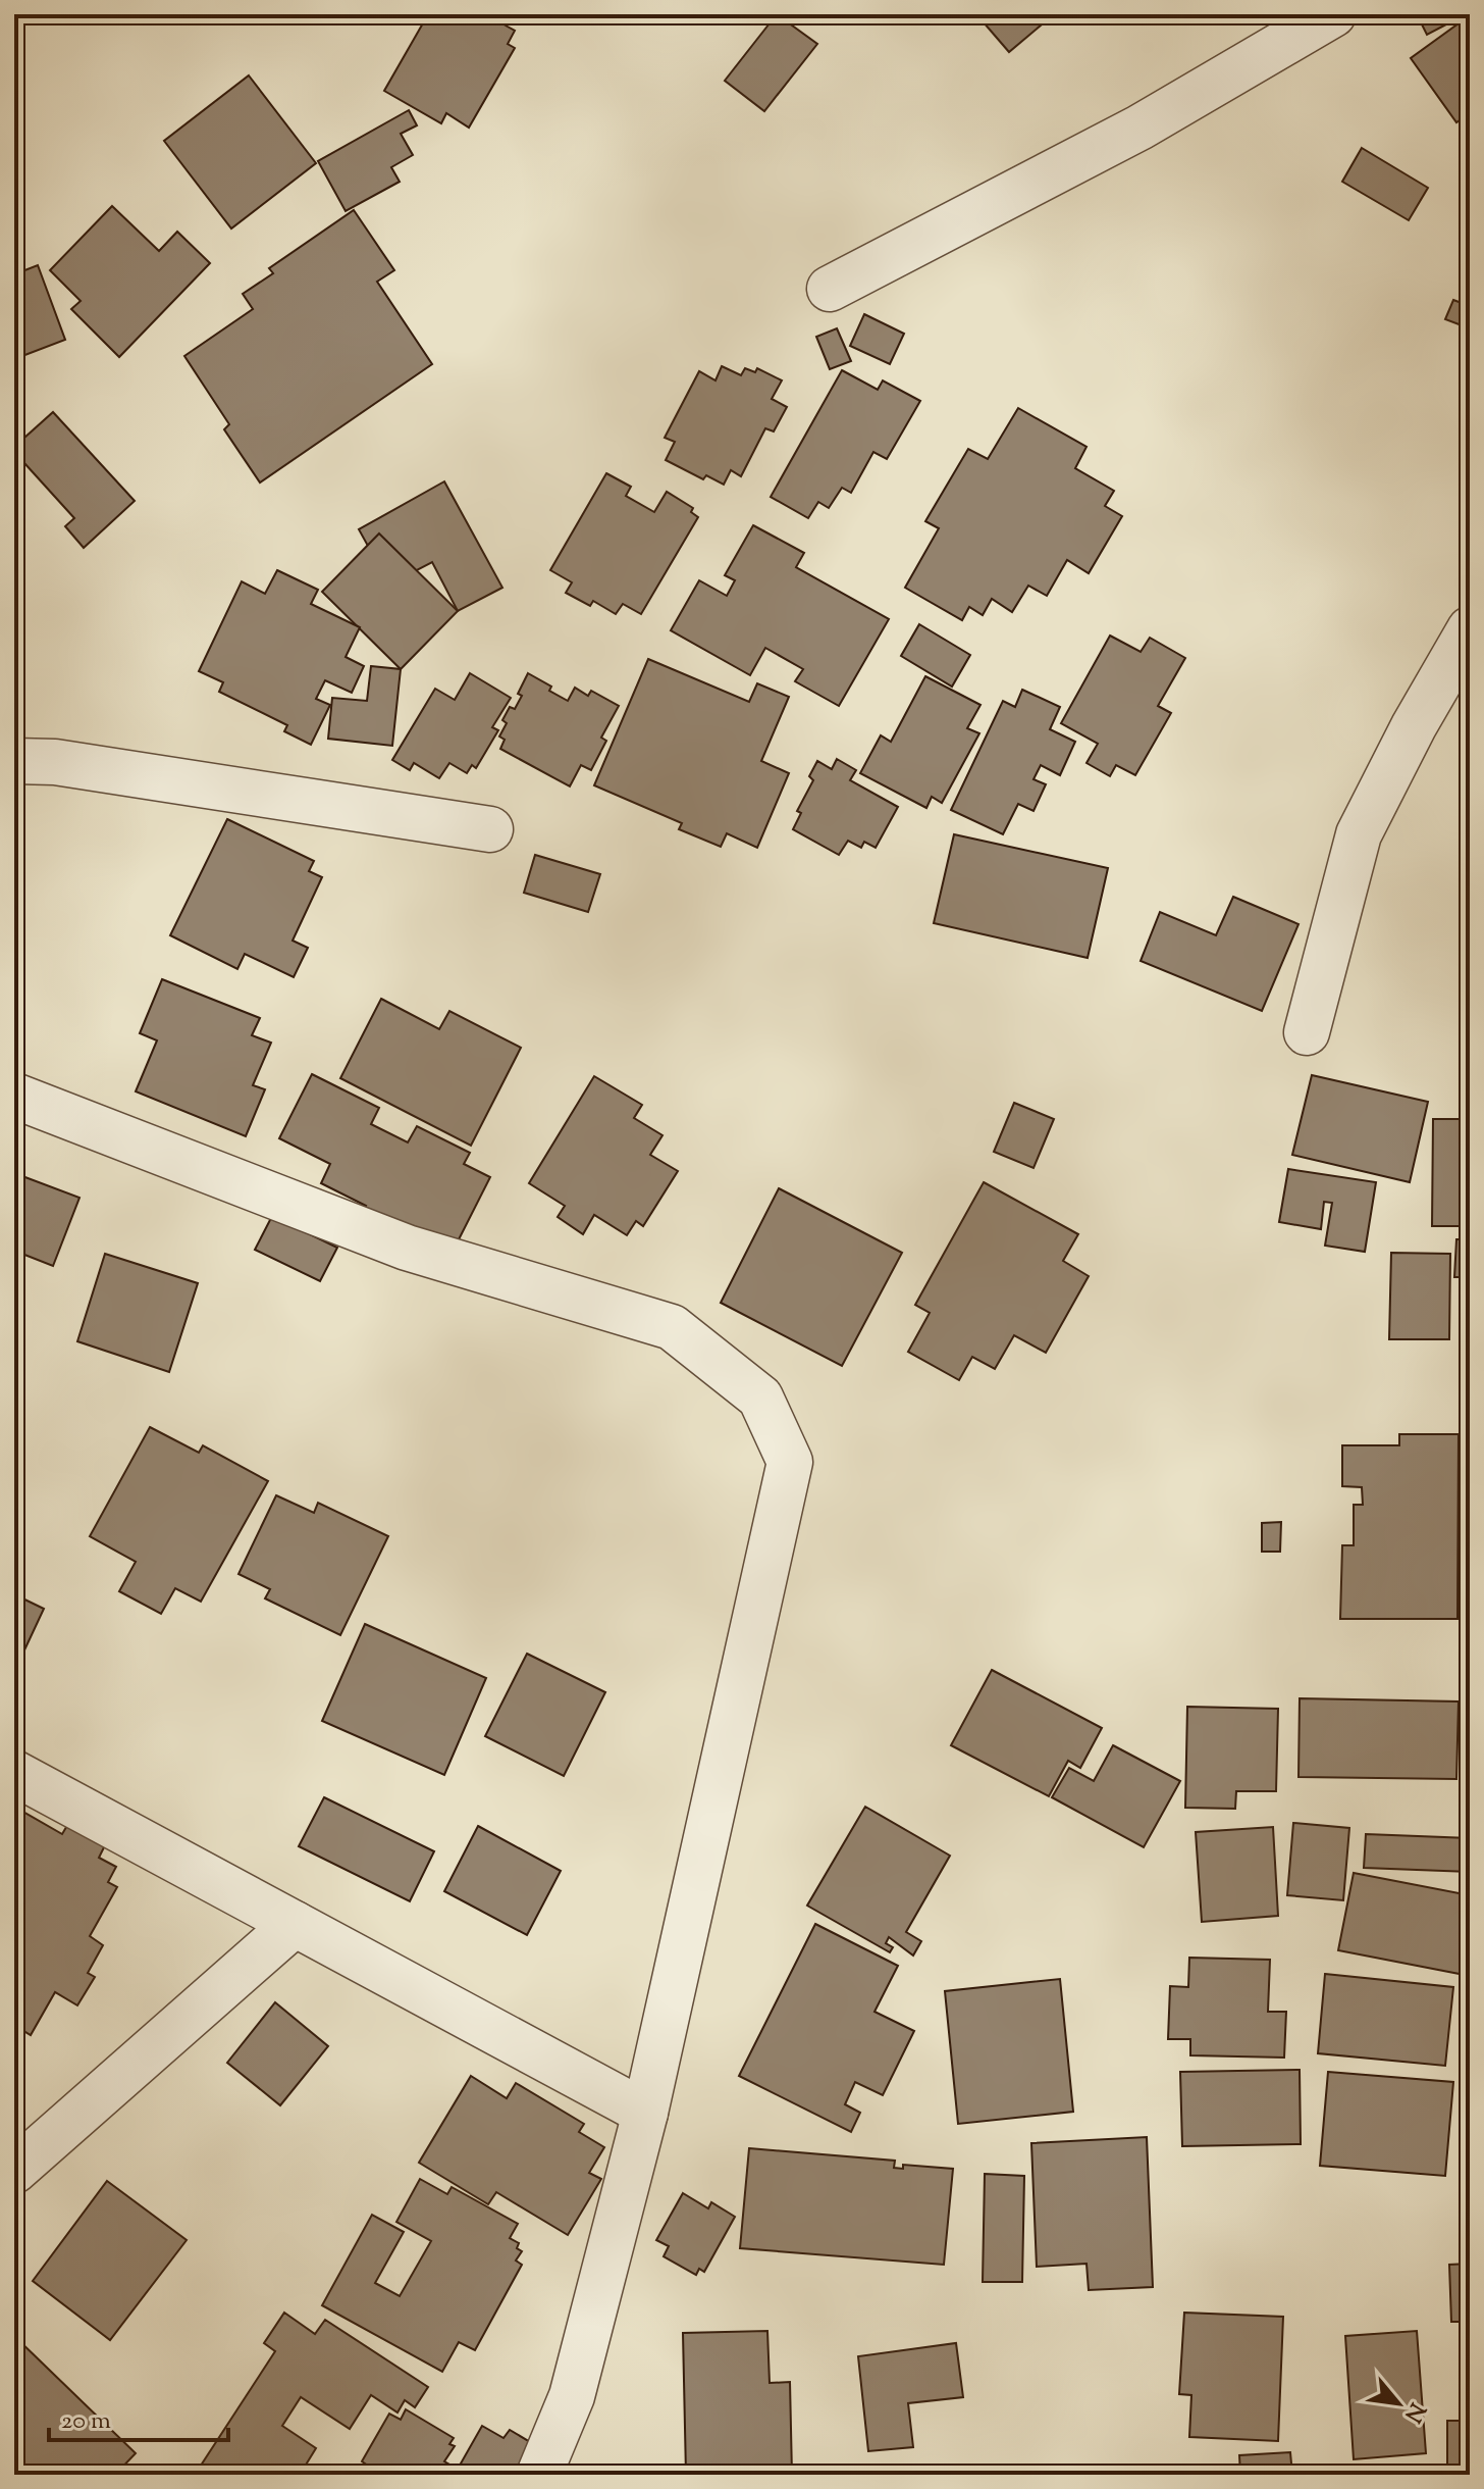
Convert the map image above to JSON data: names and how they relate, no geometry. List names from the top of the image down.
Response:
{
  "scale_bar": "20 m",
  "north": "bottom right"
}
